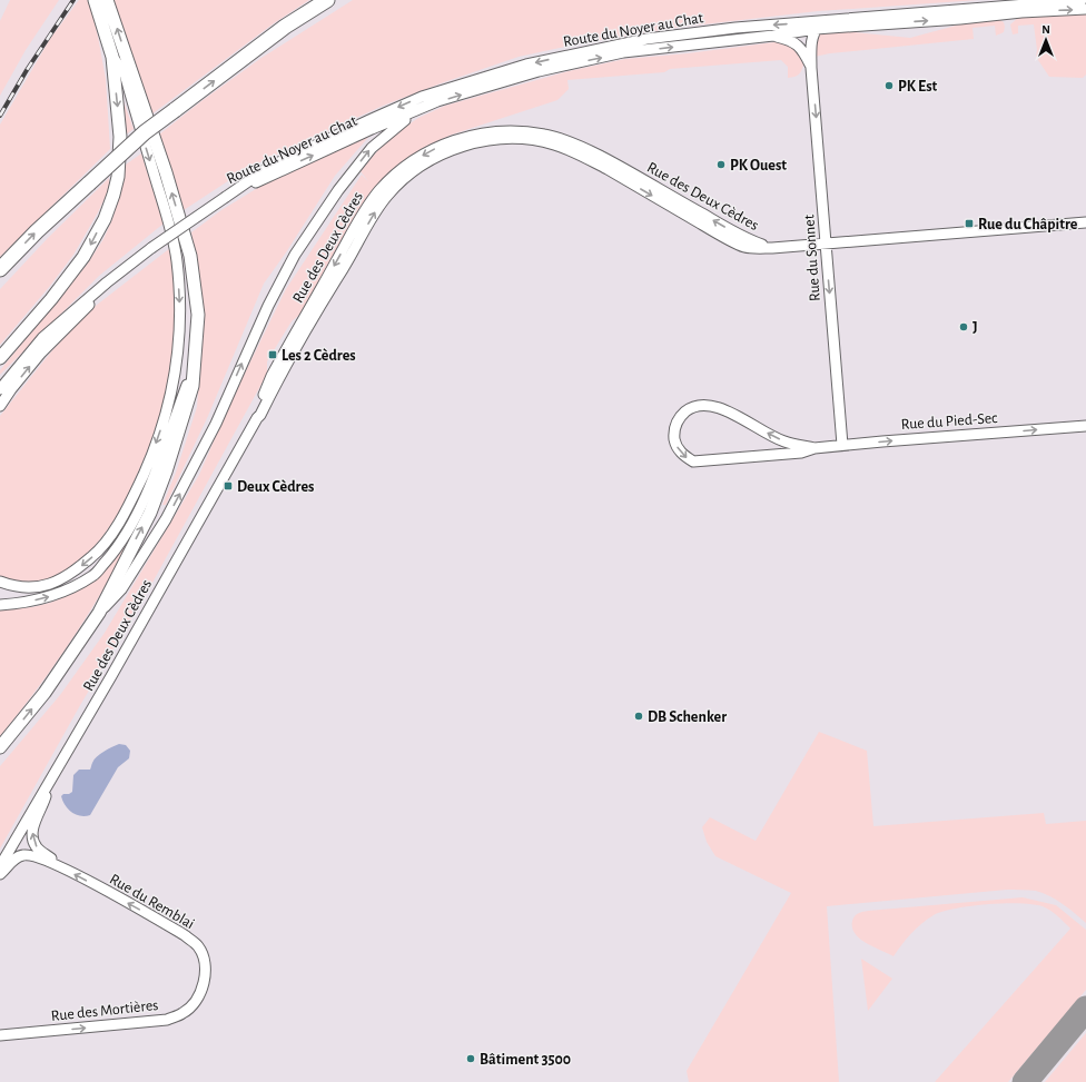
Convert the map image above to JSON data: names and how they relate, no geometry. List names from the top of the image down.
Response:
{
  "streets": {
    "street": [
      "Route du Noyer au Chat",
      "Rue des Deux Cèdres",
      "Rue du Sonnet",
      "Rue du Pied-Sec",
      "Rue du Remblai",
      "Rue des Mortières"
    ]
  },
  "crossings": [
    ["Route du Noyer au Chat", "Rue du Sonnet"],
    ["Rue des Deux Cèdres", "Rue du Sonnet"],
    ["Rue des Deux Cèdres", "Rue du Remblai"],
    ["Rue du Sonnet", "Rue du Pied-Sec"],
    ["Rue du Remblai", "Rue des Mortières"]
  ],
  "one_way": [
    "Rue du Sonnet",
    "Rue du Pied-Sec",
    "Rue du Remblai",
    "Rue des Mortières"
  ],
  "places": {
    "other": [
      "PK Est",
      "PK Ouest",
      "J",
      "DB Schenker",
      "Bâtiment 3500"
    ],
    "transit": ["Rue du Châpitre", "Les 2 Cèdres", "Deux Cèdres"]
  },
  "north": "top"
}
